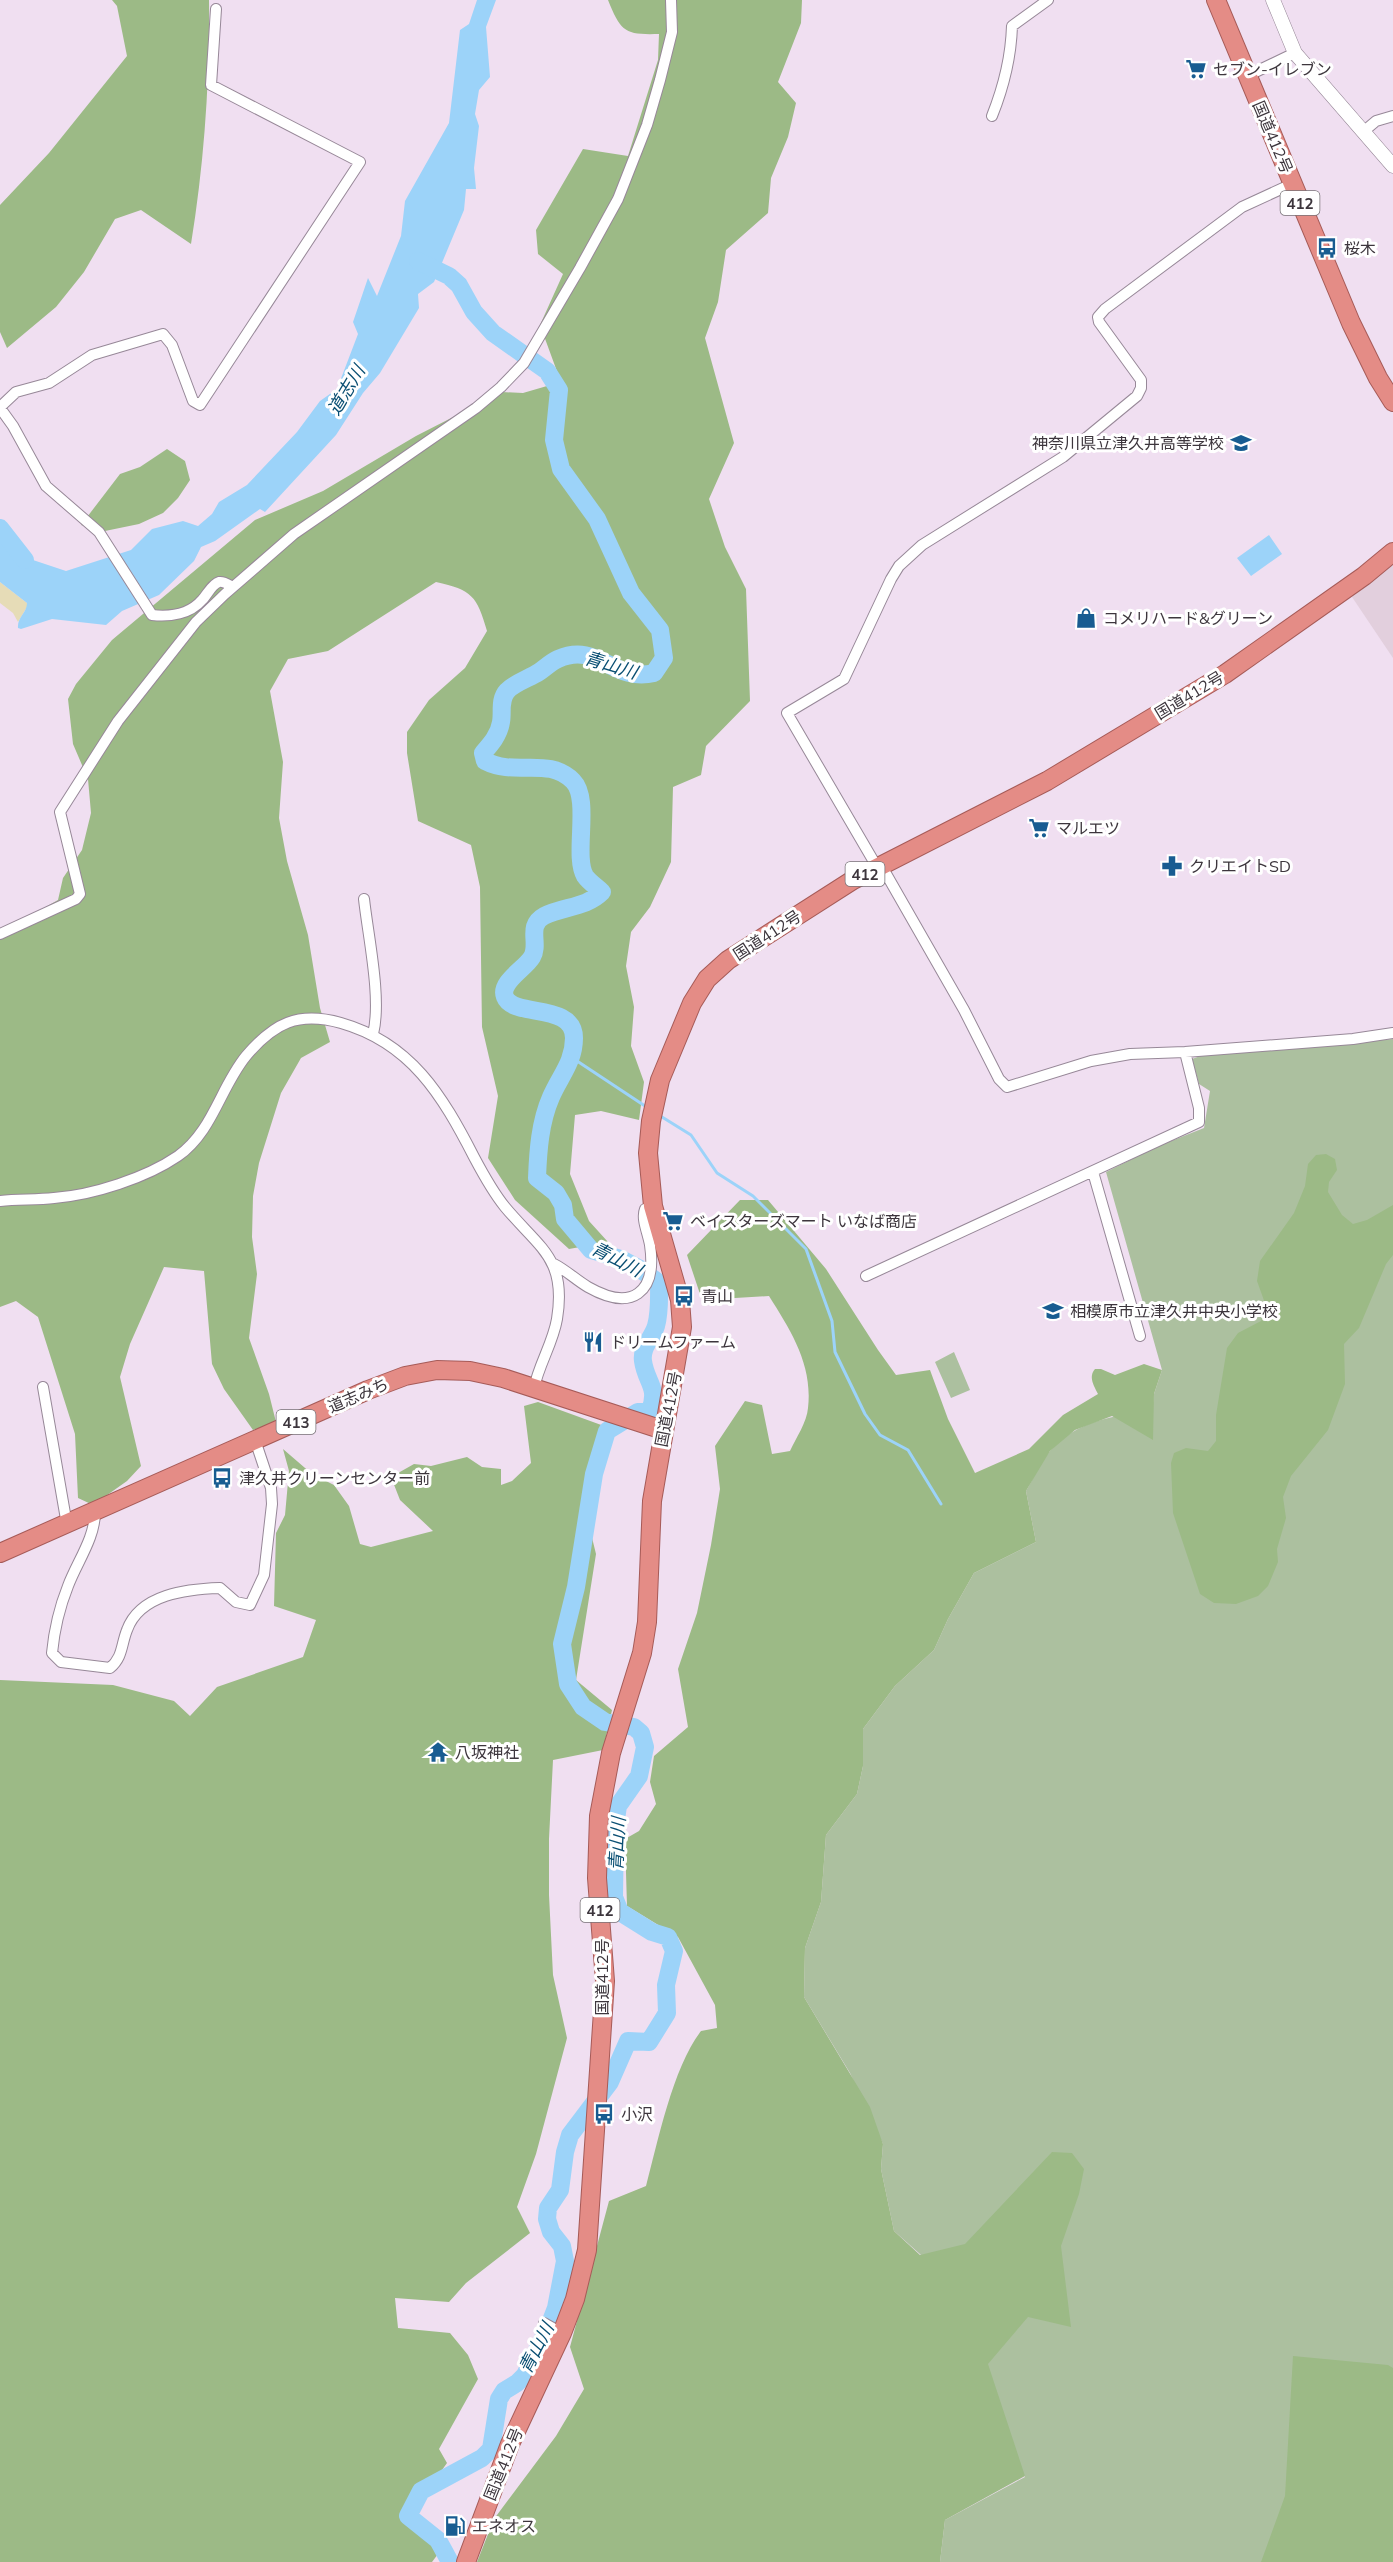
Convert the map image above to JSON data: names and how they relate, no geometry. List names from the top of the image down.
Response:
{
  "streets": {
    "highway": [
      "国道412号",
      "412",
      "道志みち",
      "413"
    ]
  },
  "crossings": [
    ["国道412号", "道志みち"]
  ],
  "water": ["道志川", "青山川"],
  "places": {
    "supermarket": ["セブン-イレブン", "マルエツ", "ベイスターズマート いなば商店"],
    "bus stop": [
      "桜木",
      "青山",
      "津久井クリーンセンター前",
      "小沢"
    ],
    "school or university": ["神奈川県立津久井高等学校", "相模原市立津久井中央小学校"],
    "shop": ["コメリハード&グリーン"],
    "pharmacy": ["クリエイトSD"],
    "restaurant": ["ドリームファーム"],
    "temple": ["八坂神社"],
    "fuel station": ["エネオス"]
  }
}
